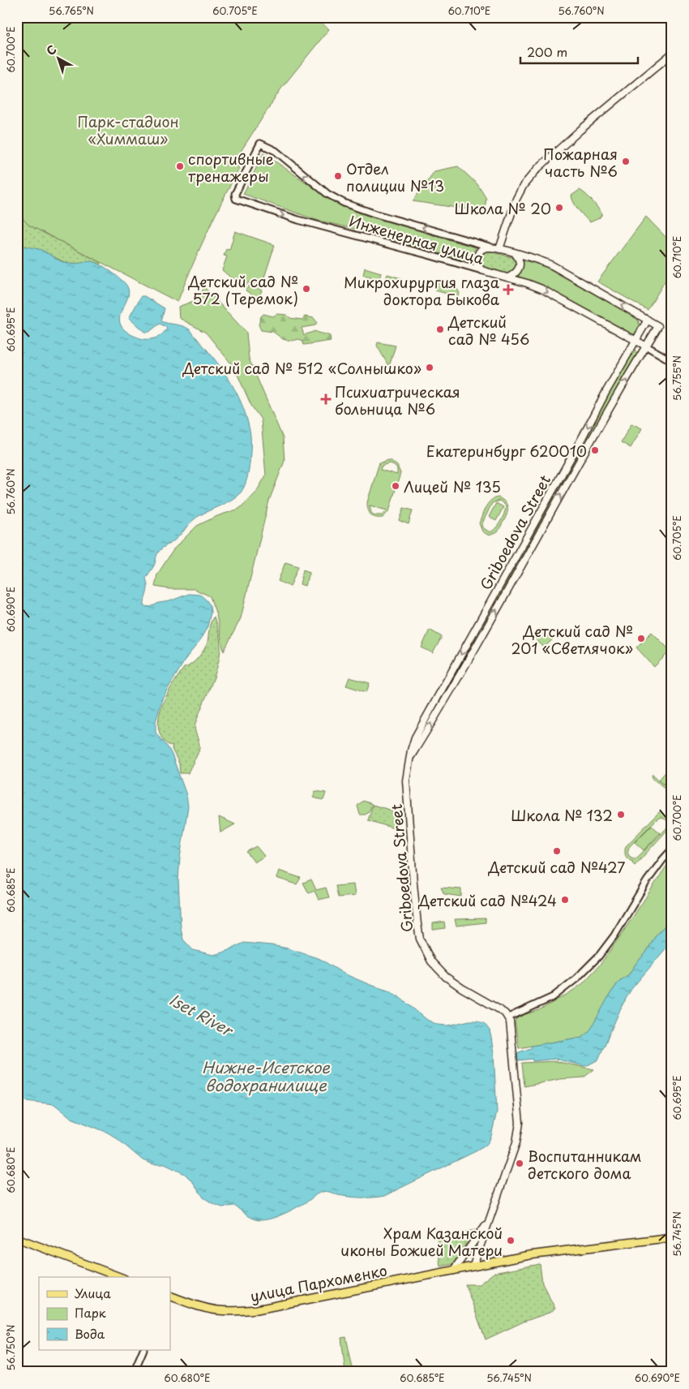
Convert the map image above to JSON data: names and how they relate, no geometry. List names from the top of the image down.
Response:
{
  "streets": {
    "main road": ["Инженерная улица", "Griboedova Street", "улица Пархоменко"]
  },
  "crossings": [
    ["Инженерная улица", "Griboedova Street"]
  ],
  "water": ["Iset River", "Нижне-Исетское водохранилище"],
  "parks": ["Парк-стадион «Химмаш»"],
  "places": {
    "other": [
      "Пожарная часть №6",
      "спортивные тренажеры",
      "Отдел полиции №13",
      "Школа № 20",
      "Детский сад № 572 (Теремок)",
      "Детский сад № 456",
      "Детский сад № 512 «Солнышко»",
      "Екатеринбург 620010",
      "Лицей № 135",
      "Детский сад № 201 «Светлячок»",
      "Школа № 132",
      "Детский сад №427",
      "Детский сад №424",
      "Воспитанникам детского дома",
      "Храм Казанской иконы Божией Матери"
    ],
    "health": ["Микрохирургия глаза доктора Быкова", "Психиатрическая больница №6"]
  },
  "legend": ["Улица", "Парк", "Вода"],
  "scale_bar": "200 m",
  "north": "top left",
  "coordinates": [
    "56.765°N",
    "60.705°E",
    "60.710°E",
    "56.760°N",
    "60.700°E",
    "60.695°E",
    "56.755°N",
    "60.690°E",
    "60.685°E",
    "60.680°E",
    "56.745°N",
    "56.750°N"
  ]
}
